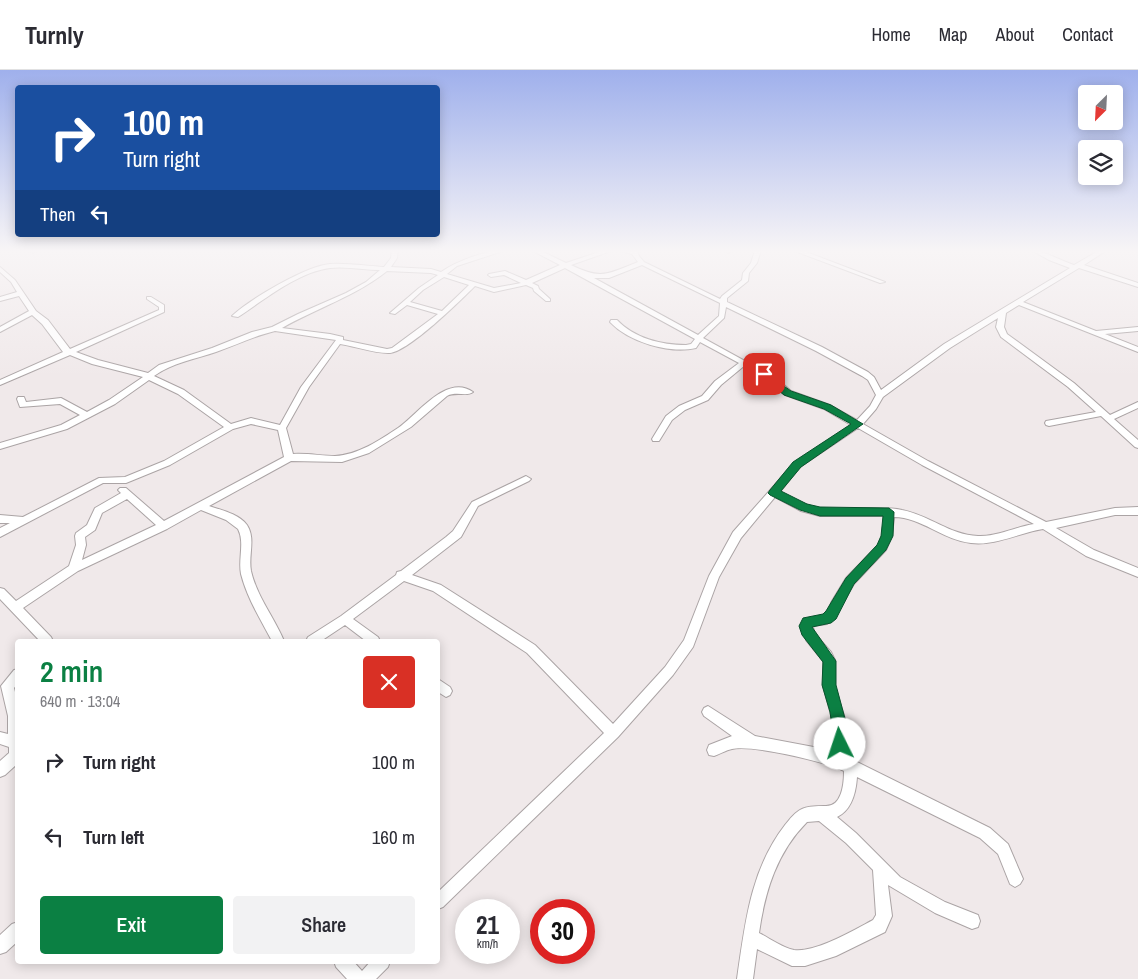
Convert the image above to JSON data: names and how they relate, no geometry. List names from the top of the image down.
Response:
{
  "north": "bottom left",
  "page": {
    "header": "Turnly",
    "nav": [
      "Home",
      "Map",
      "About",
      "Contact"
    ],
    "turn": ["100 m", "Turn right"],
    "then": "Then",
    "heading": ["2 min", "640 m · 13:04"],
    "list": [
      {
        "name": "Turn right",
        "value": "100 m"
      },
      {
        "name": "Turn left",
        "value": "160 m"
      }
    ],
    "buttons": ["Exit", "Share"],
    "speed": "21 km/h",
    "limit": "30"
  }
}
